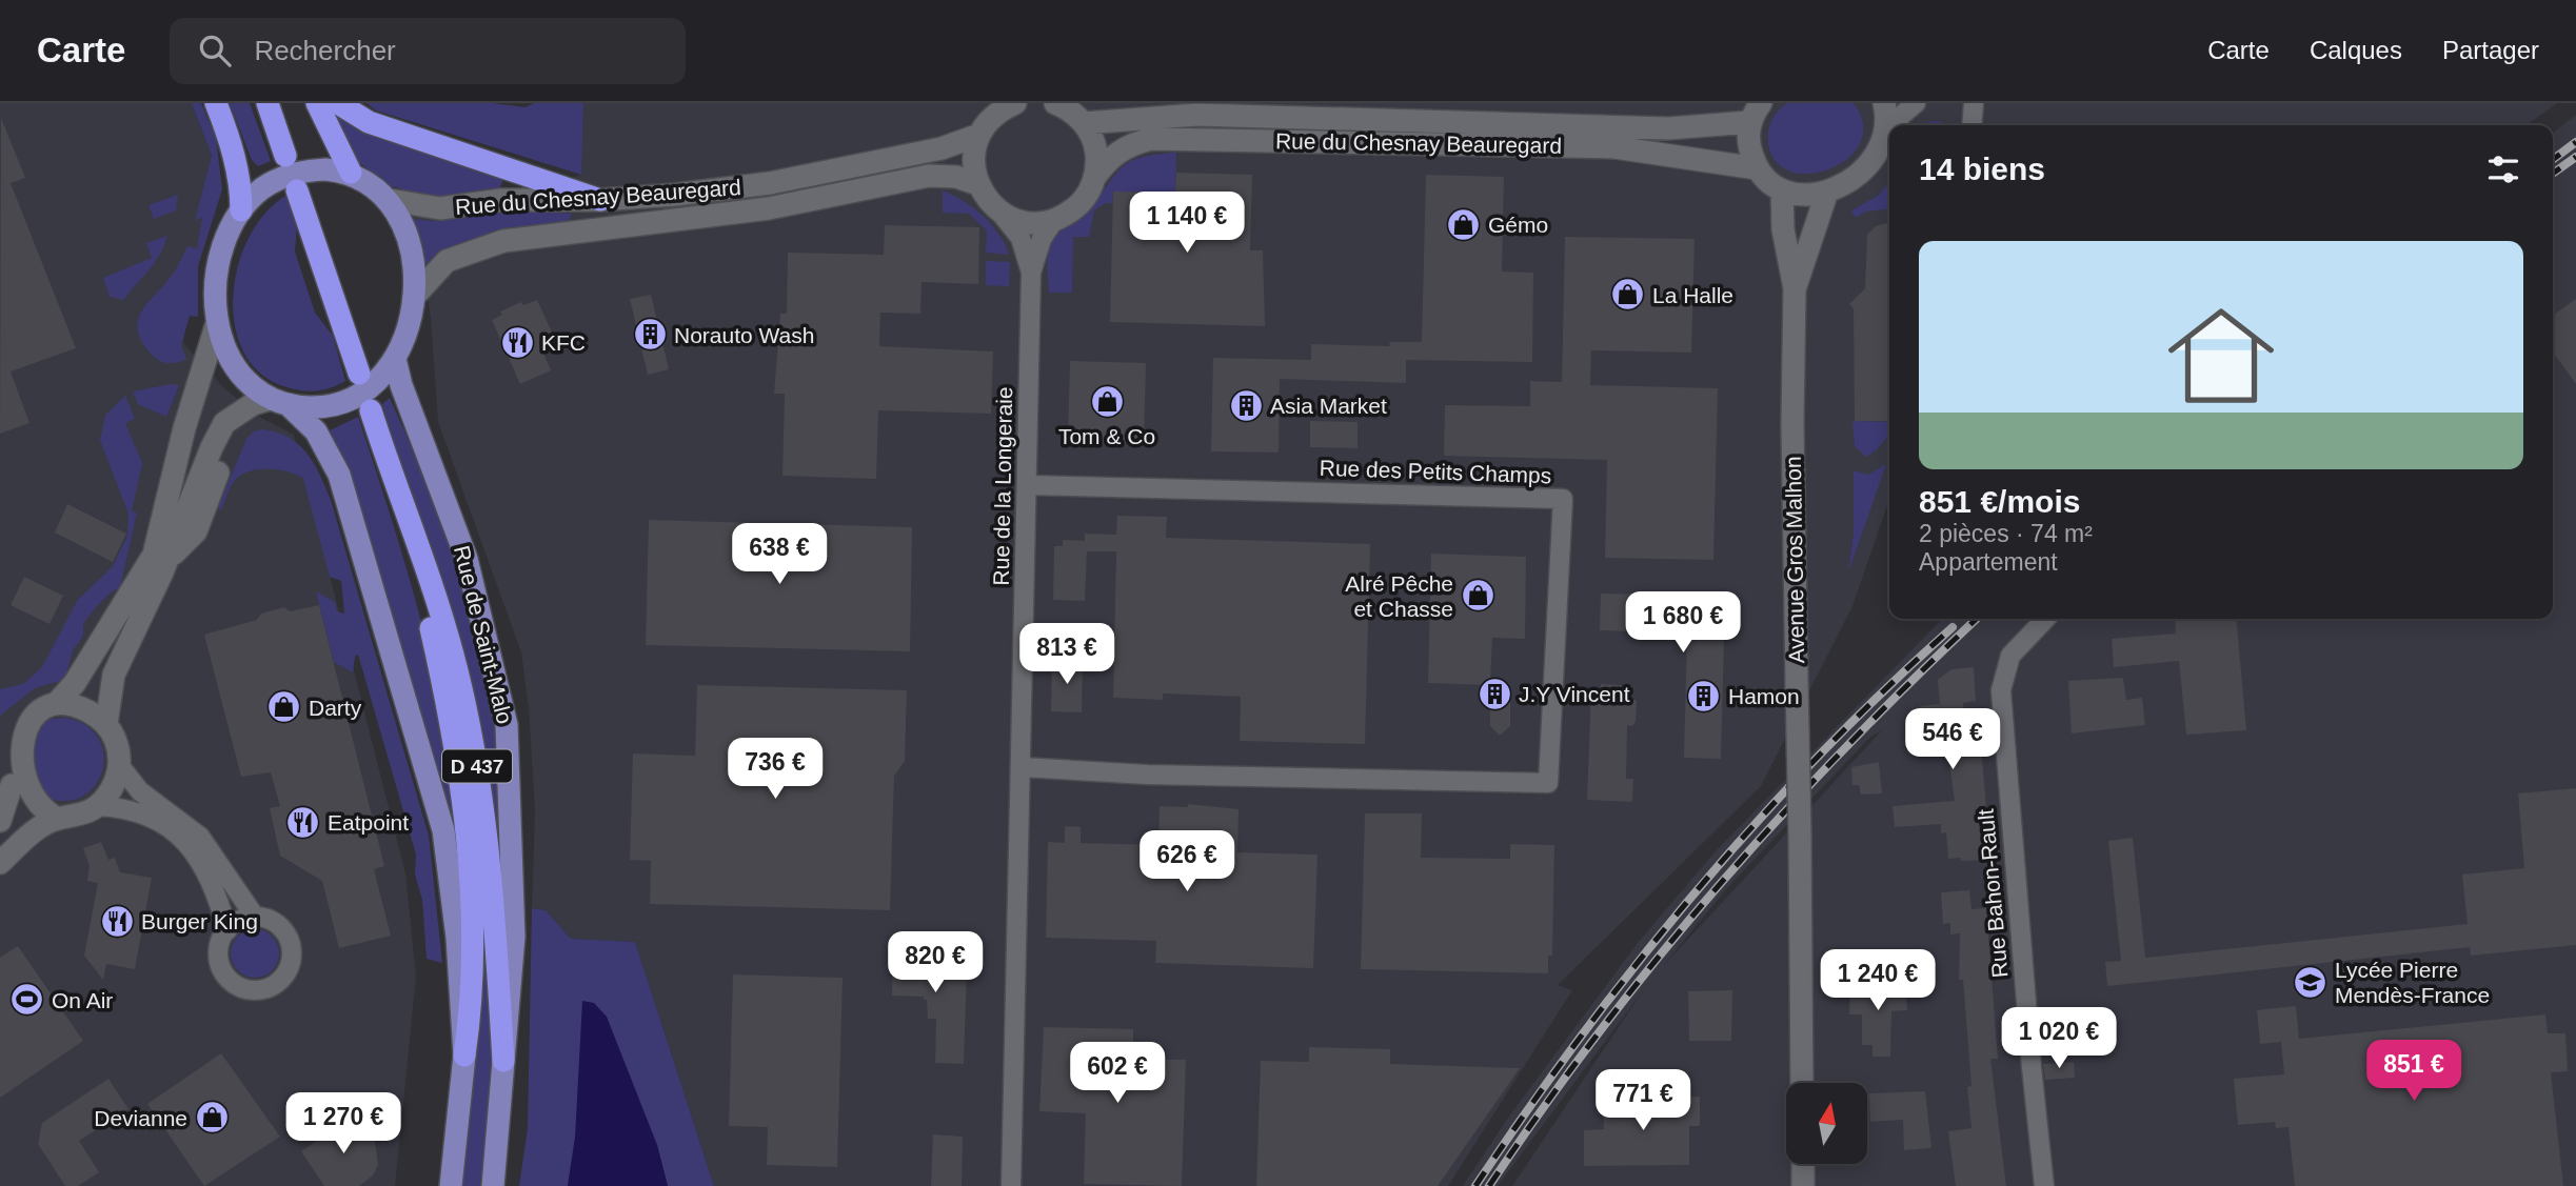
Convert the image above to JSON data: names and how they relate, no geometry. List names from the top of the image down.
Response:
{
  "streets": {
    "highway": ["D 437"],
    "main road": ["Rue du Chesnay Beauregard", "Avenue Gros Malhon", "Rue de Saint-Malo"],
    "street": ["Rue des Petits Champs", "Rue de la Longeraie", "Rue Bahon-Rault"]
  },
  "crossings": [
    ["Rue du Chesnay Beauregard", "Rue de la Longeraie"],
    ["Rue du Chesnay Beauregard", "Rue de Saint-Malo"],
    ["Rue des Petits Champs", "Rue de la Longeraie"],
    ["Rue de Saint-Malo", "D 437"]
  ],
  "places": {
    "shop": [
      "Gémo",
      "La Halle",
      "Tom & Co",
      "Alré Pêche et Chasse",
      "Darty",
      "Devianne"
    ],
    "building": [
      "Norauto Wash",
      "Asia Market",
      "J.Y Vincent",
      "Hamon"
    ],
    "restaurant": ["KFC", "Eatpoint", "Burger King"],
    "school or university": ["Lycée Pierre Mendès-France"],
    "sports": ["On Air"]
  },
  "north": "top",
  "page": {
    "header": "Carte",
    "search": "Rechercher",
    "nav": ["Carte", "Calques", "Partager"],
    "heading": "14 biens",
    "price": [
      "1 140 €",
      "638 €",
      "1 680 €",
      "813 €",
      "546 €",
      "736 €",
      "626 €",
      "820 €",
      "1 240 €",
      "1 020 €",
      "851 €",
      "602 €",
      "771 €",
      "1 270 €"
    ],
    "list": [
      {
        "name": "851 €/mois",
        "note": "2 pièces · 74 m² · Appartement"
      }
    ]
  }
}
